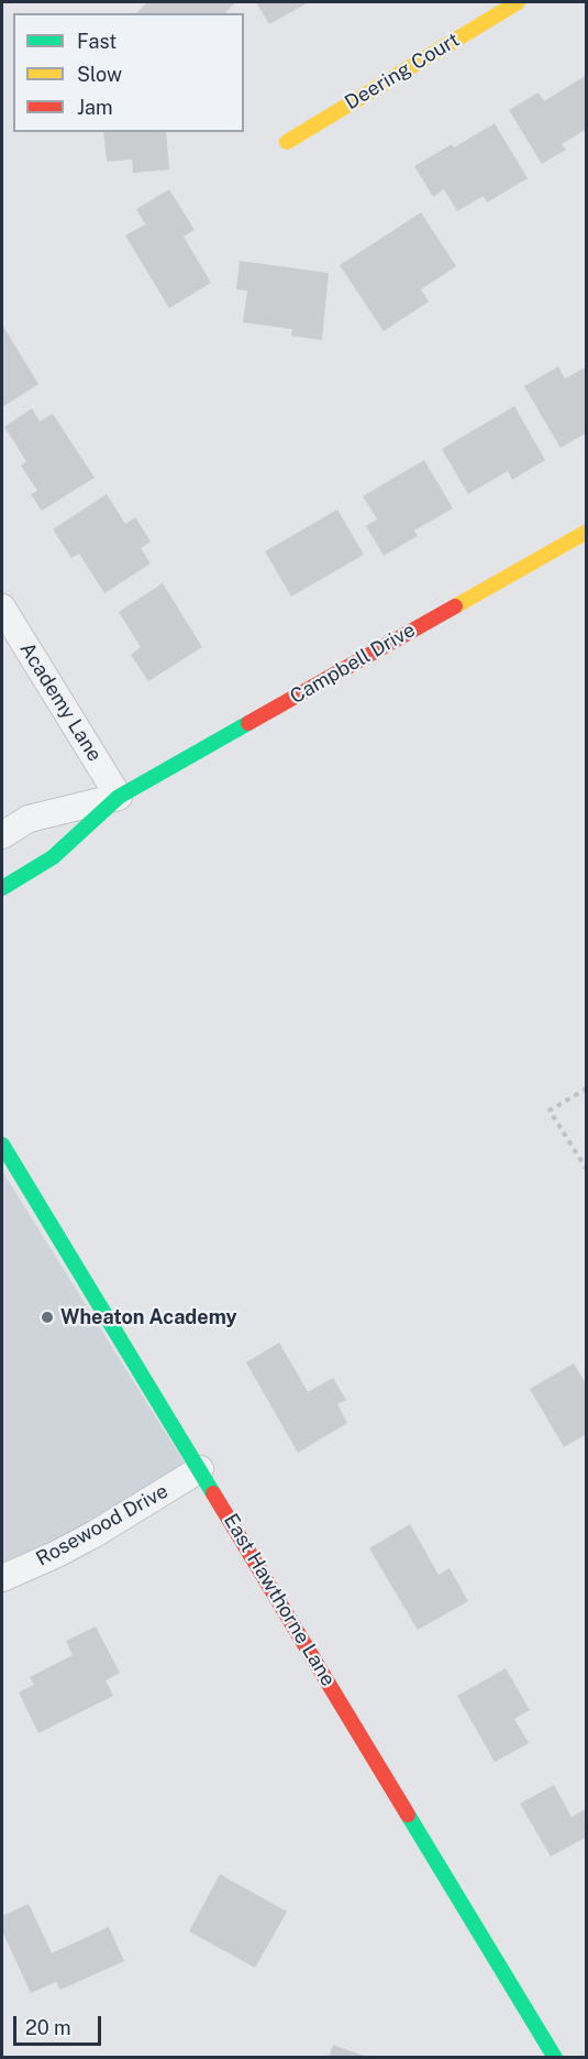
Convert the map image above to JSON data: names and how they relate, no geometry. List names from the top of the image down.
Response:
{
  "streets": {
    "street": [
      "Deering Court",
      "Campbell Drive",
      "Academy Lane",
      "Rosewood Drive",
      "East Hawthorne Lane"
    ]
  },
  "crossings": [
    ["Campbell Drive", "Academy Lane"],
    ["Rosewood Drive", "East Hawthorne Lane"]
  ],
  "places": ["Wheaton Academy"],
  "legend": ["Fast", "Slow", "Jam"],
  "scale_bar": "20 m"
}
